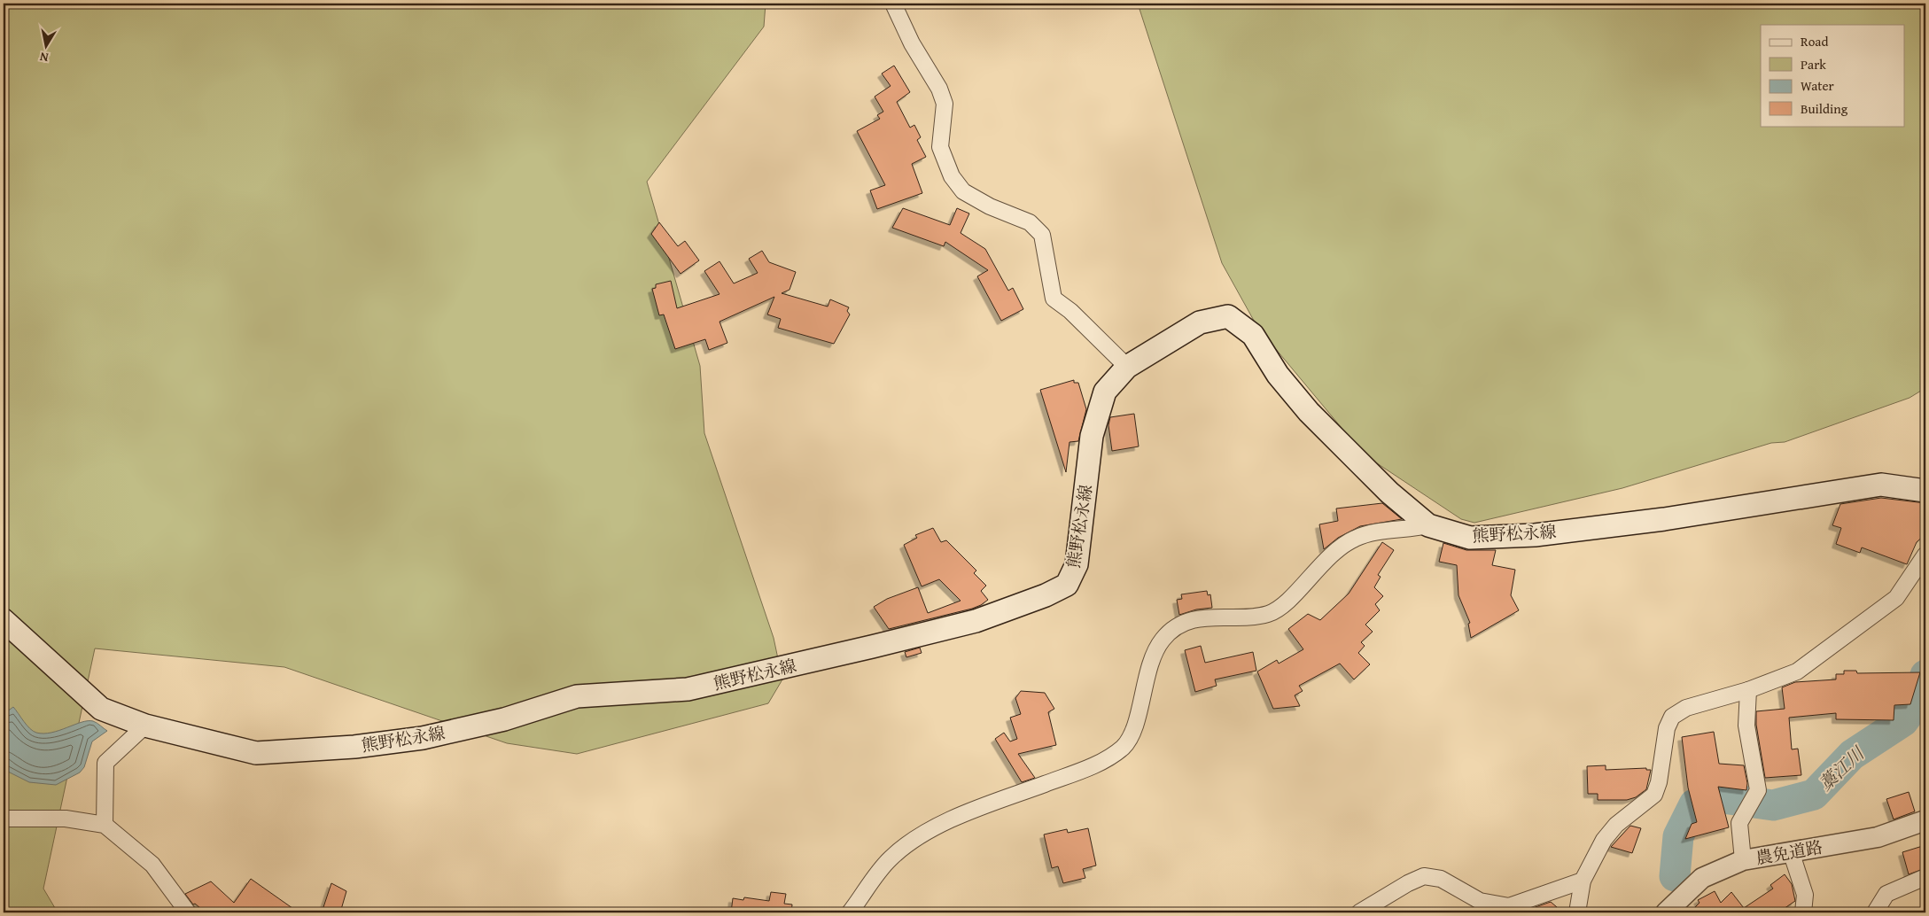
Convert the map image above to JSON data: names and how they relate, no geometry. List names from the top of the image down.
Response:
{
  "streets": {
    "main road": ["熊野松永線"],
    "street": ["農免道路"]
  },
  "water": ["藁江川"],
  "legend": [
    "Road",
    "Park",
    "Water",
    "Building"
  ],
  "north": "bottom"
}
